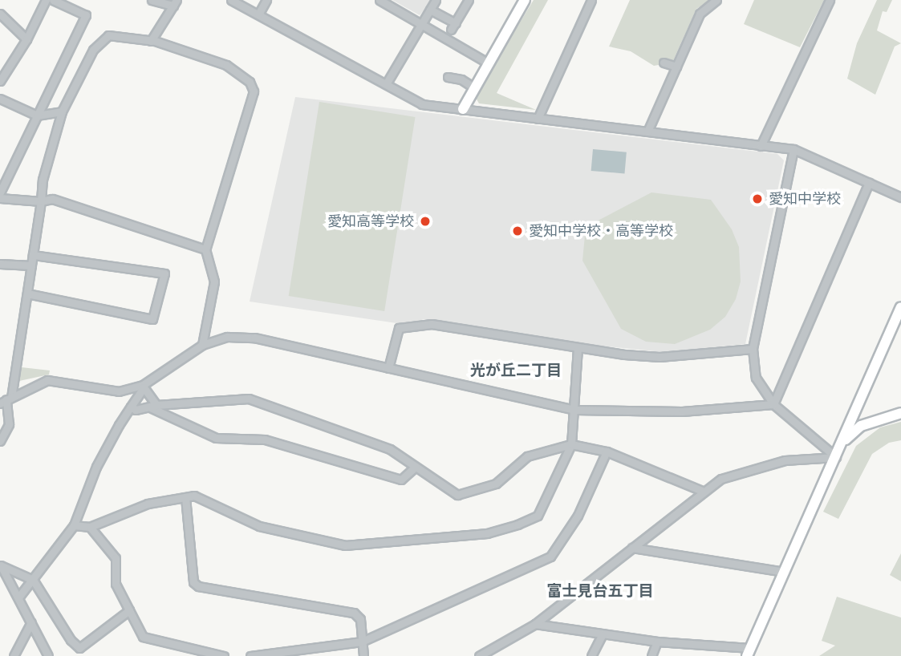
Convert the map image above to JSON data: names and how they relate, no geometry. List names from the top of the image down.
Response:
{
  "districts": ["光が丘二丁目", "富士見台五丁目"],
  "places": ["愛知中学校", "愛知高等学校", "愛知中学校・高等学校"]
}
